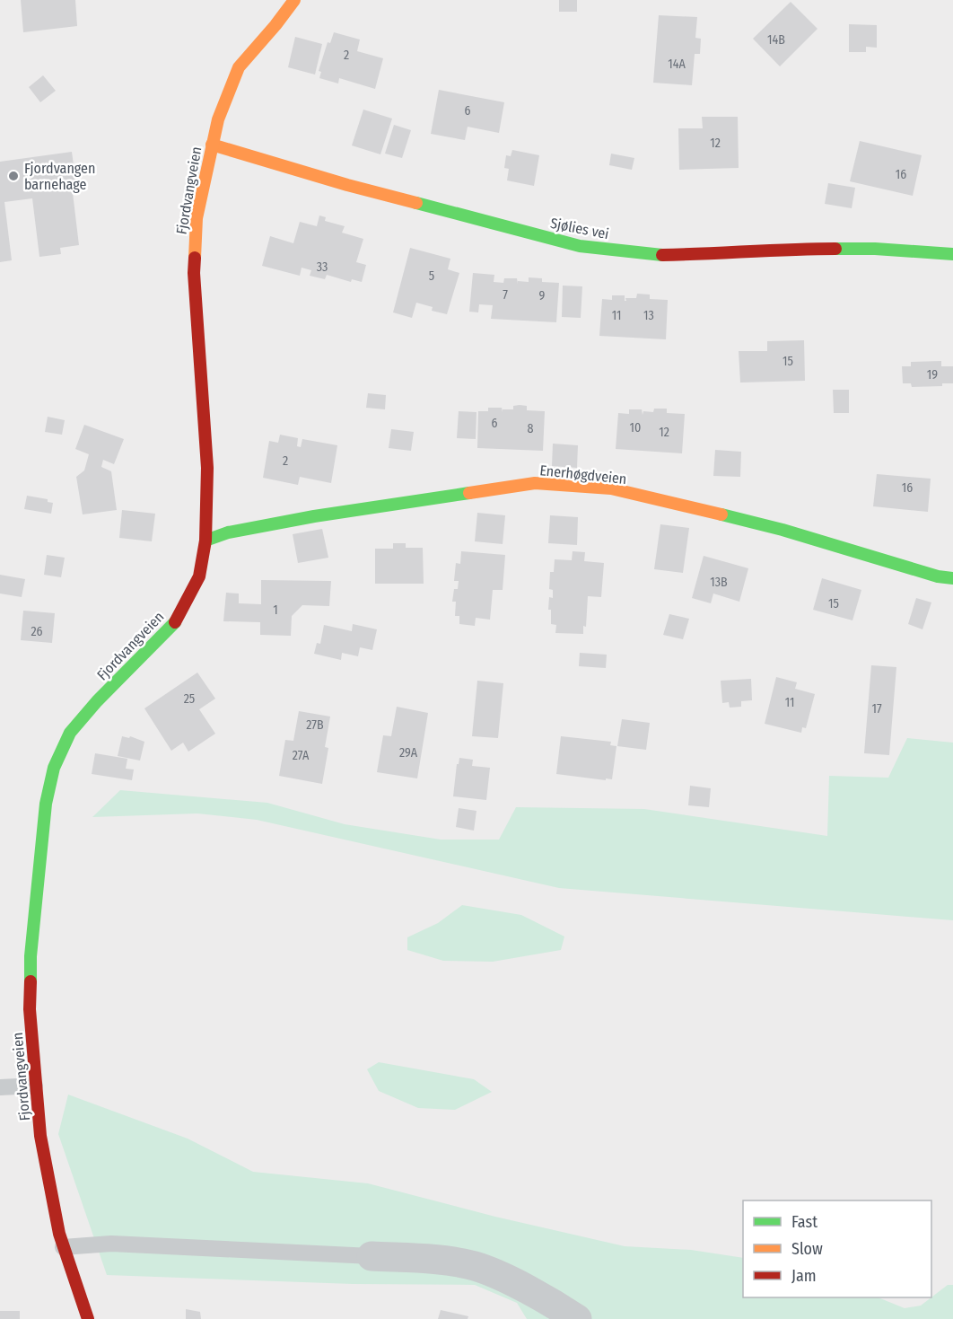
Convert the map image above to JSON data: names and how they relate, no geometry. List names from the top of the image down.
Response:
{
  "streets": {
    "street": ["Fjordvangveien", "Sjølies vei", "Enerhøgdveien"]
  },
  "crossings": [
    ["Fjordvangveien", "Sjølies vei"],
    ["Fjordvangveien", "Enerhøgdveien"]
  ],
  "places": ["Fjordvangen barnehage"],
  "house_numbers": [
    "14B",
    "2",
    "14A",
    "6",
    "12",
    "16",
    "33",
    "5",
    "7",
    "9",
    "11",
    "13",
    "15",
    "19",
    "6",
    "10",
    "8",
    "12",
    "2",
    "16",
    "13B",
    "15",
    "1",
    "26",
    "25",
    "11",
    "17",
    "27B",
    "29A",
    "27A"
  ],
  "legend": ["Fast", "Slow", "Jam"]
}
